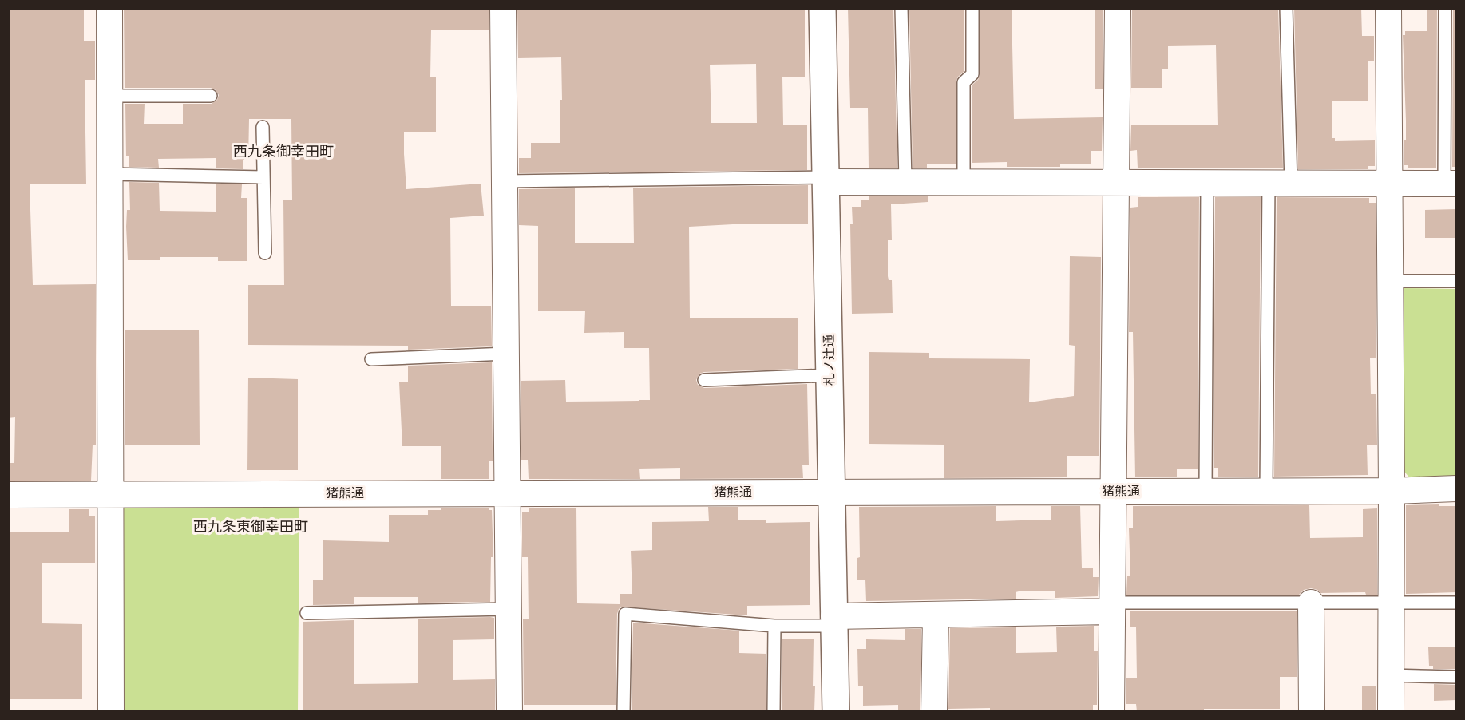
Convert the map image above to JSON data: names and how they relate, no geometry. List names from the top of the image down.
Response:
{
  "streets": {
    "street": ["札ノ辻通", "猪熊通"]
  },
  "crossings": [
    ["札ノ辻通", "猪熊通"]
  ],
  "districts": ["西九条御幸田町", "西九条東御幸田町"]
}
